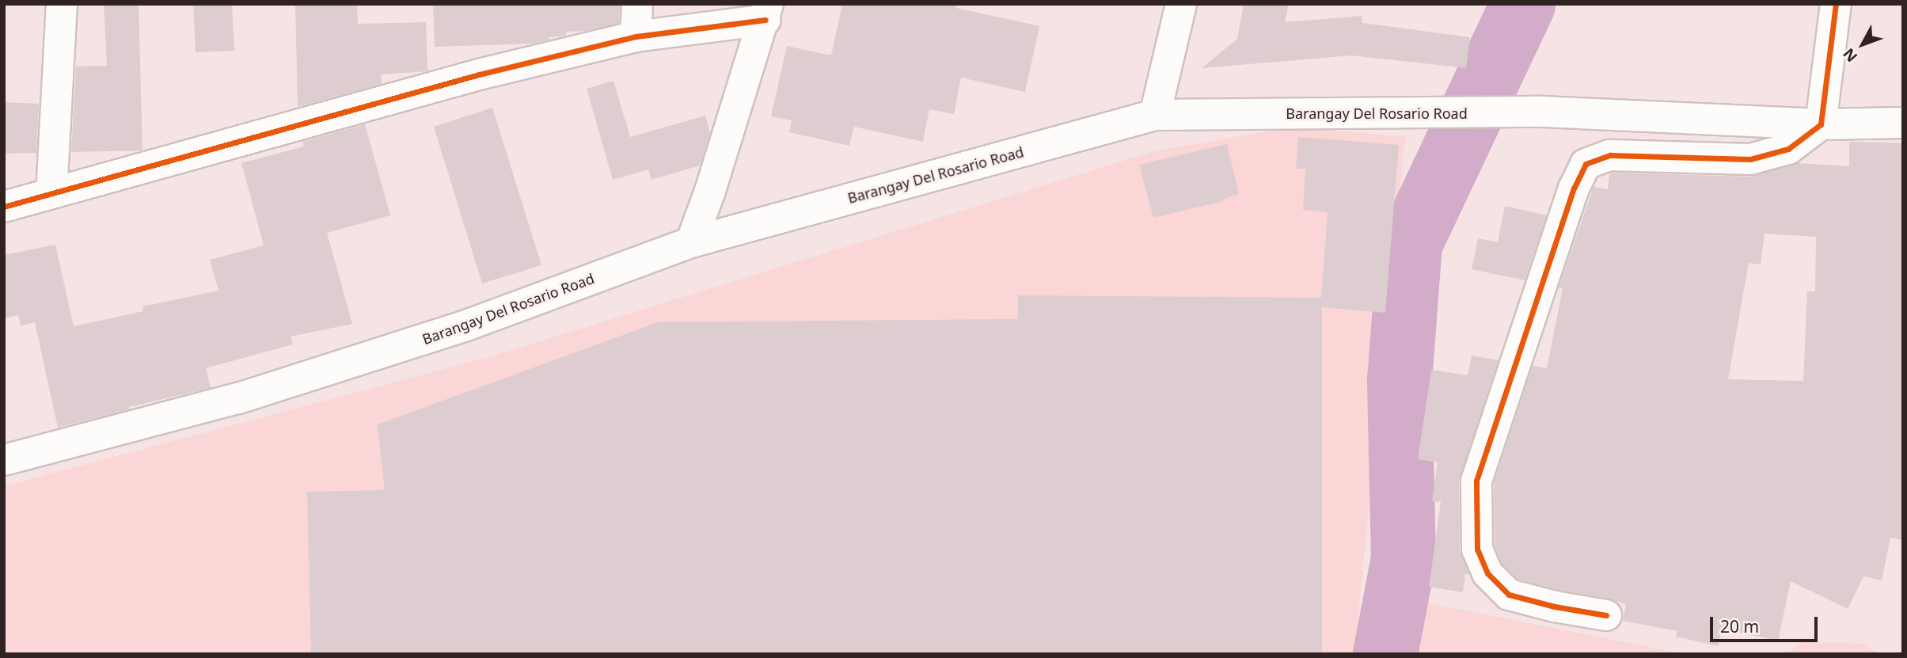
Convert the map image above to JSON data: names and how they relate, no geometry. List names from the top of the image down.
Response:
{
  "streets": {
    "street": ["Barangay Del Rosario Road"]
  },
  "scale_bar": "20 m",
  "north": "bottom left"
}
